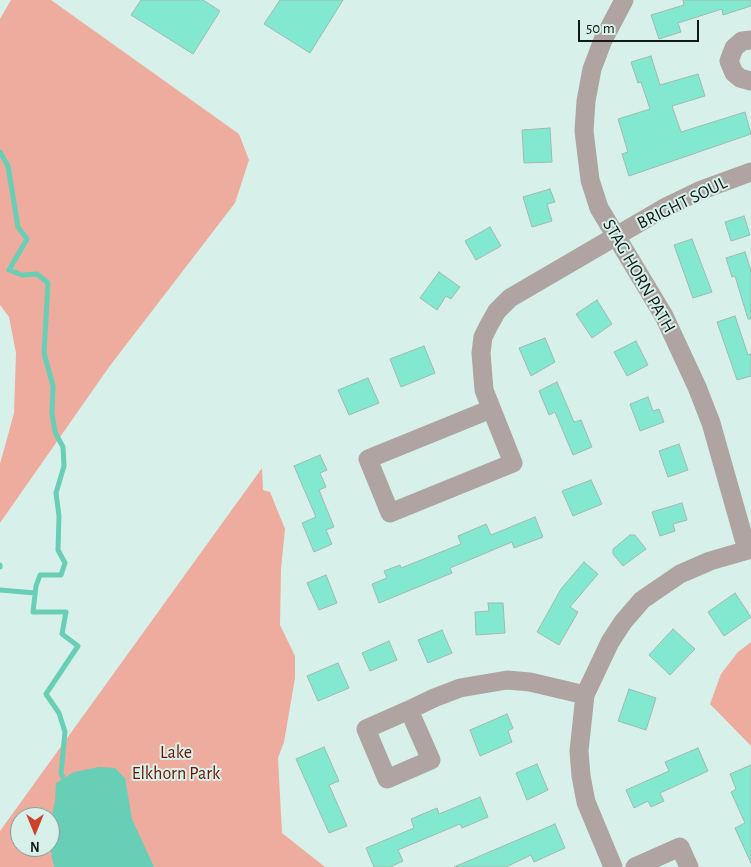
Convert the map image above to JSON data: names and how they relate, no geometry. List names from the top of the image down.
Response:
{
  "streets": {
    "street": ["BRIGHT SOUL", "STAG HORN PATH"]
  },
  "crossings": [
    ["BRIGHT SOUL", "STAG HORN PATH"]
  ],
  "parks": ["Lake Elkhorn Park"],
  "scale_bar": "50 m",
  "north": "bottom"
}
